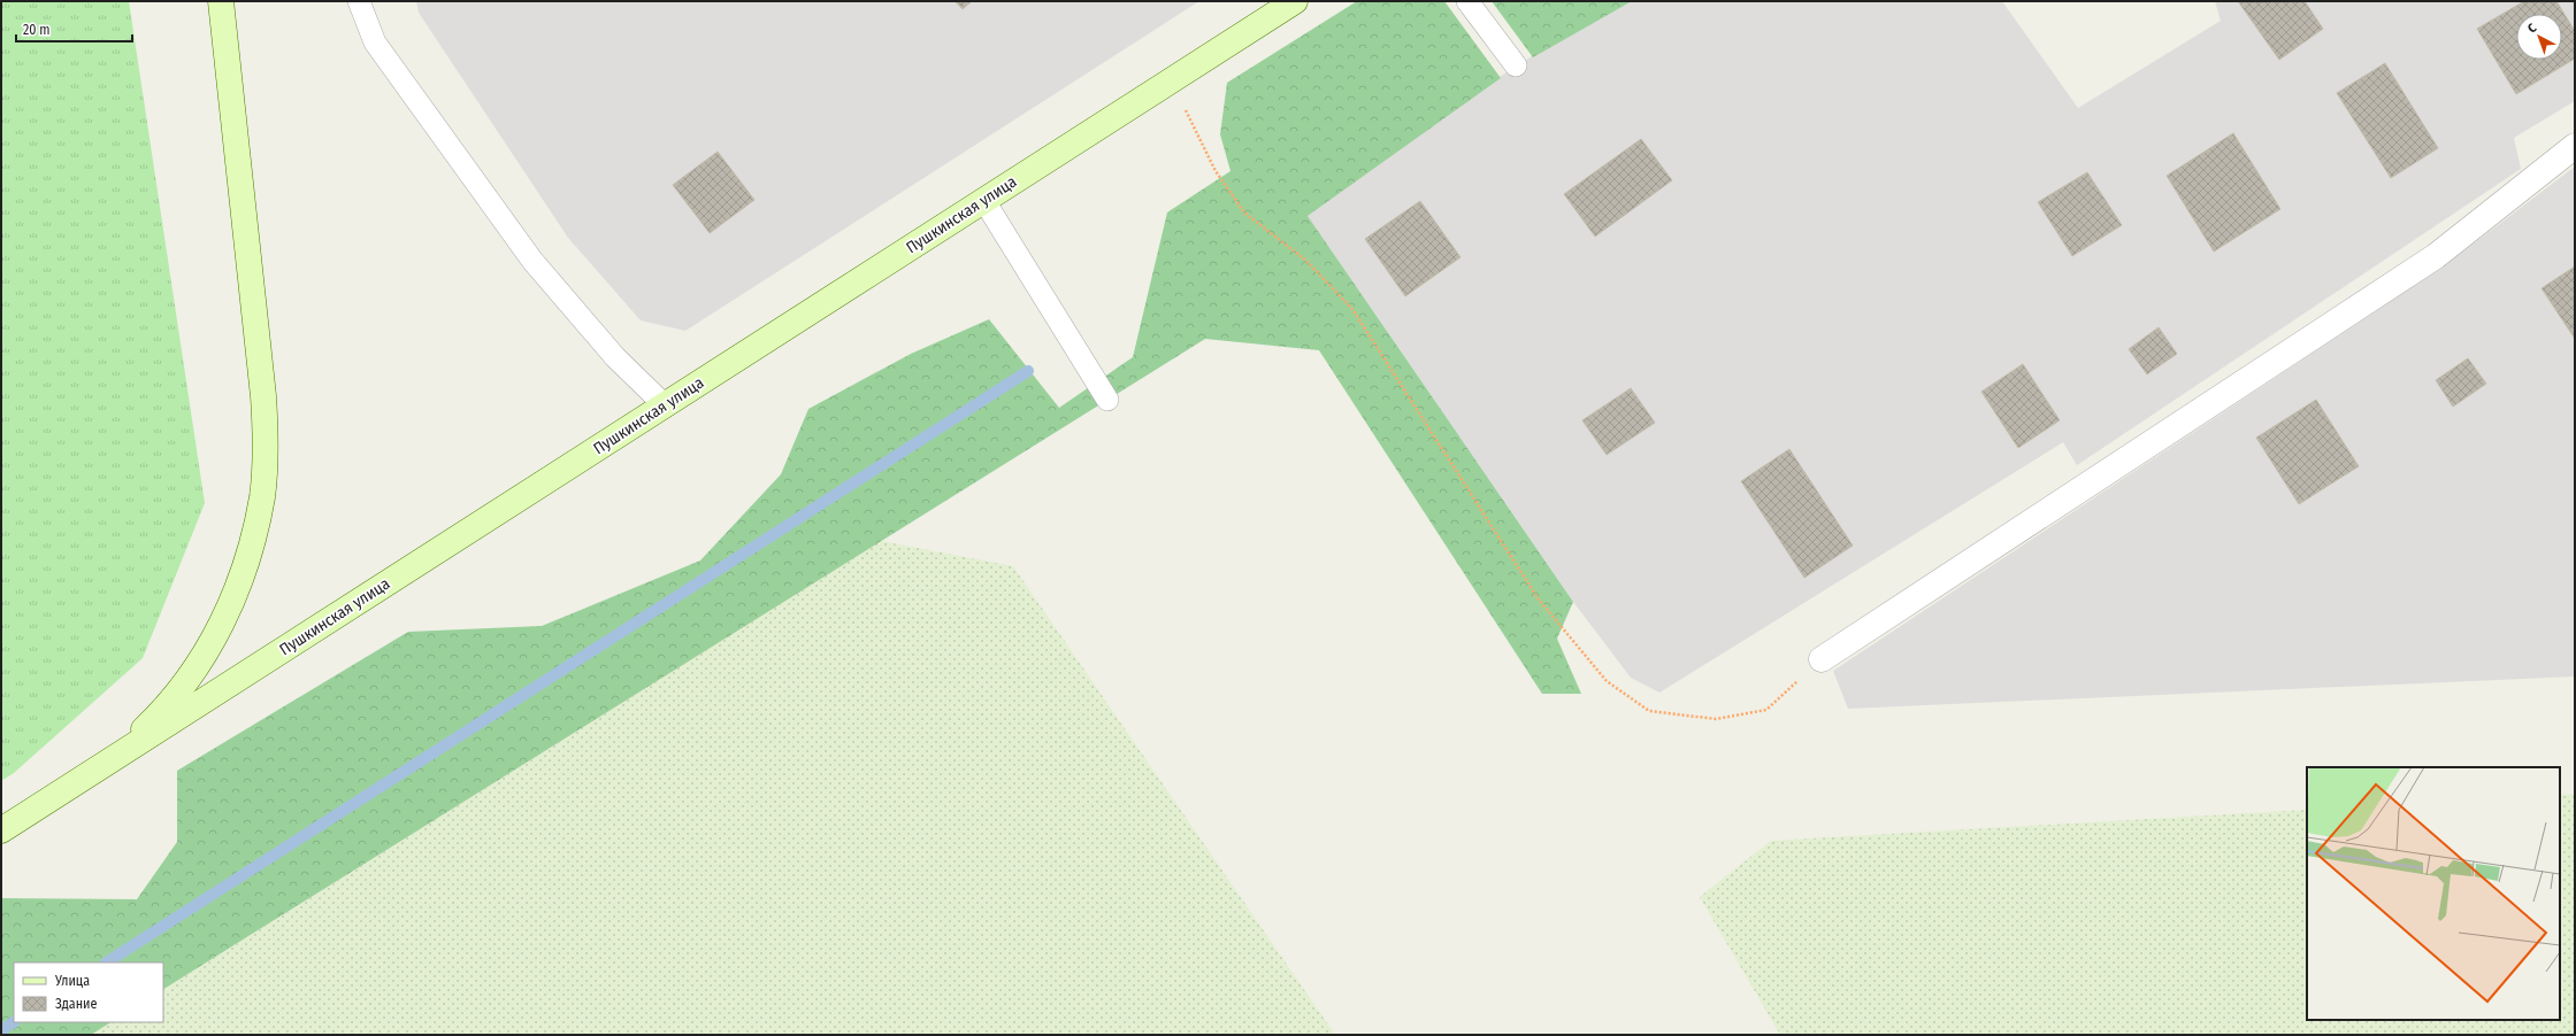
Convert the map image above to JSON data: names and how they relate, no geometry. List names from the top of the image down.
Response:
{
  "streets": {
    "main road": ["Пушкинская улица"]
  },
  "legend": ["Улица", "Здание"],
  "scale_bar": "20 m",
  "north": "top left"
}
